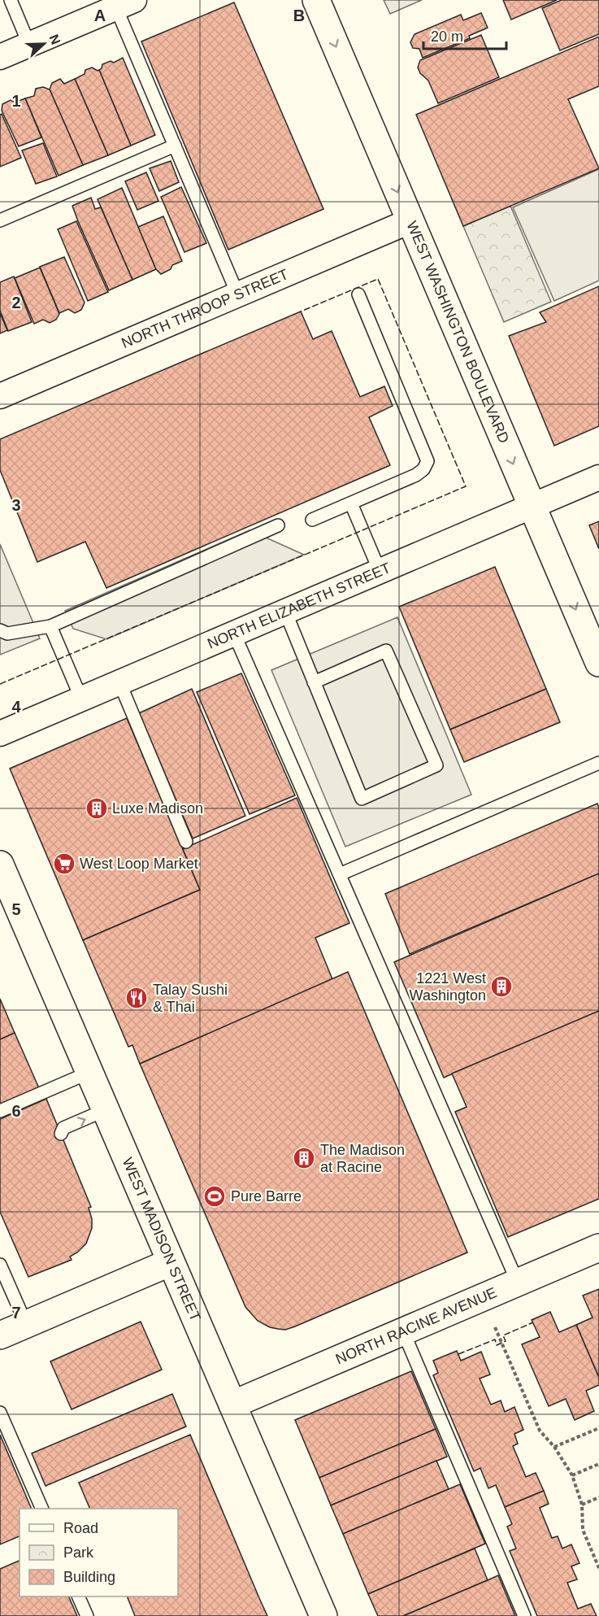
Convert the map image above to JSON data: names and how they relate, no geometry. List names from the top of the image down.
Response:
{
  "streets": {
    "street": [
      "NORTH THROOP STREET",
      "WEST WASHINGTON BOULEVARD",
      "NORTH ELIZABETH STREET",
      "WEST MADISON STREET",
      "NORTH RACINE AVENUE"
    ]
  },
  "crossings": [
    ["NORTH THROOP STREET", "WEST WASHINGTON BOULEVARD"],
    ["WEST WASHINGTON BOULEVARD", "NORTH ELIZABETH STREET"],
    ["WEST MADISON STREET", "NORTH RACINE AVENUE"]
  ],
  "one_way": ["WEST WASHINGTON BOULEVARD"],
  "places": {
    "building": ["Luxe Madison", "1221 West Washington", "The Madison at Racine"],
    "supermarket": ["West Loop Market"],
    "restaurant": ["Talay Sushi & Thai"],
    "sports": ["Pure Barre"]
  },
  "legend": ["Road", "Park", "Building"],
  "scale_bar": "20 m",
  "north": "right",
  "grid": {
    "columns": ["A", "B"],
    "rows": [
      "1",
      "2",
      "3",
      "4",
      "5",
      "6",
      "7"
    ]
  }
}
